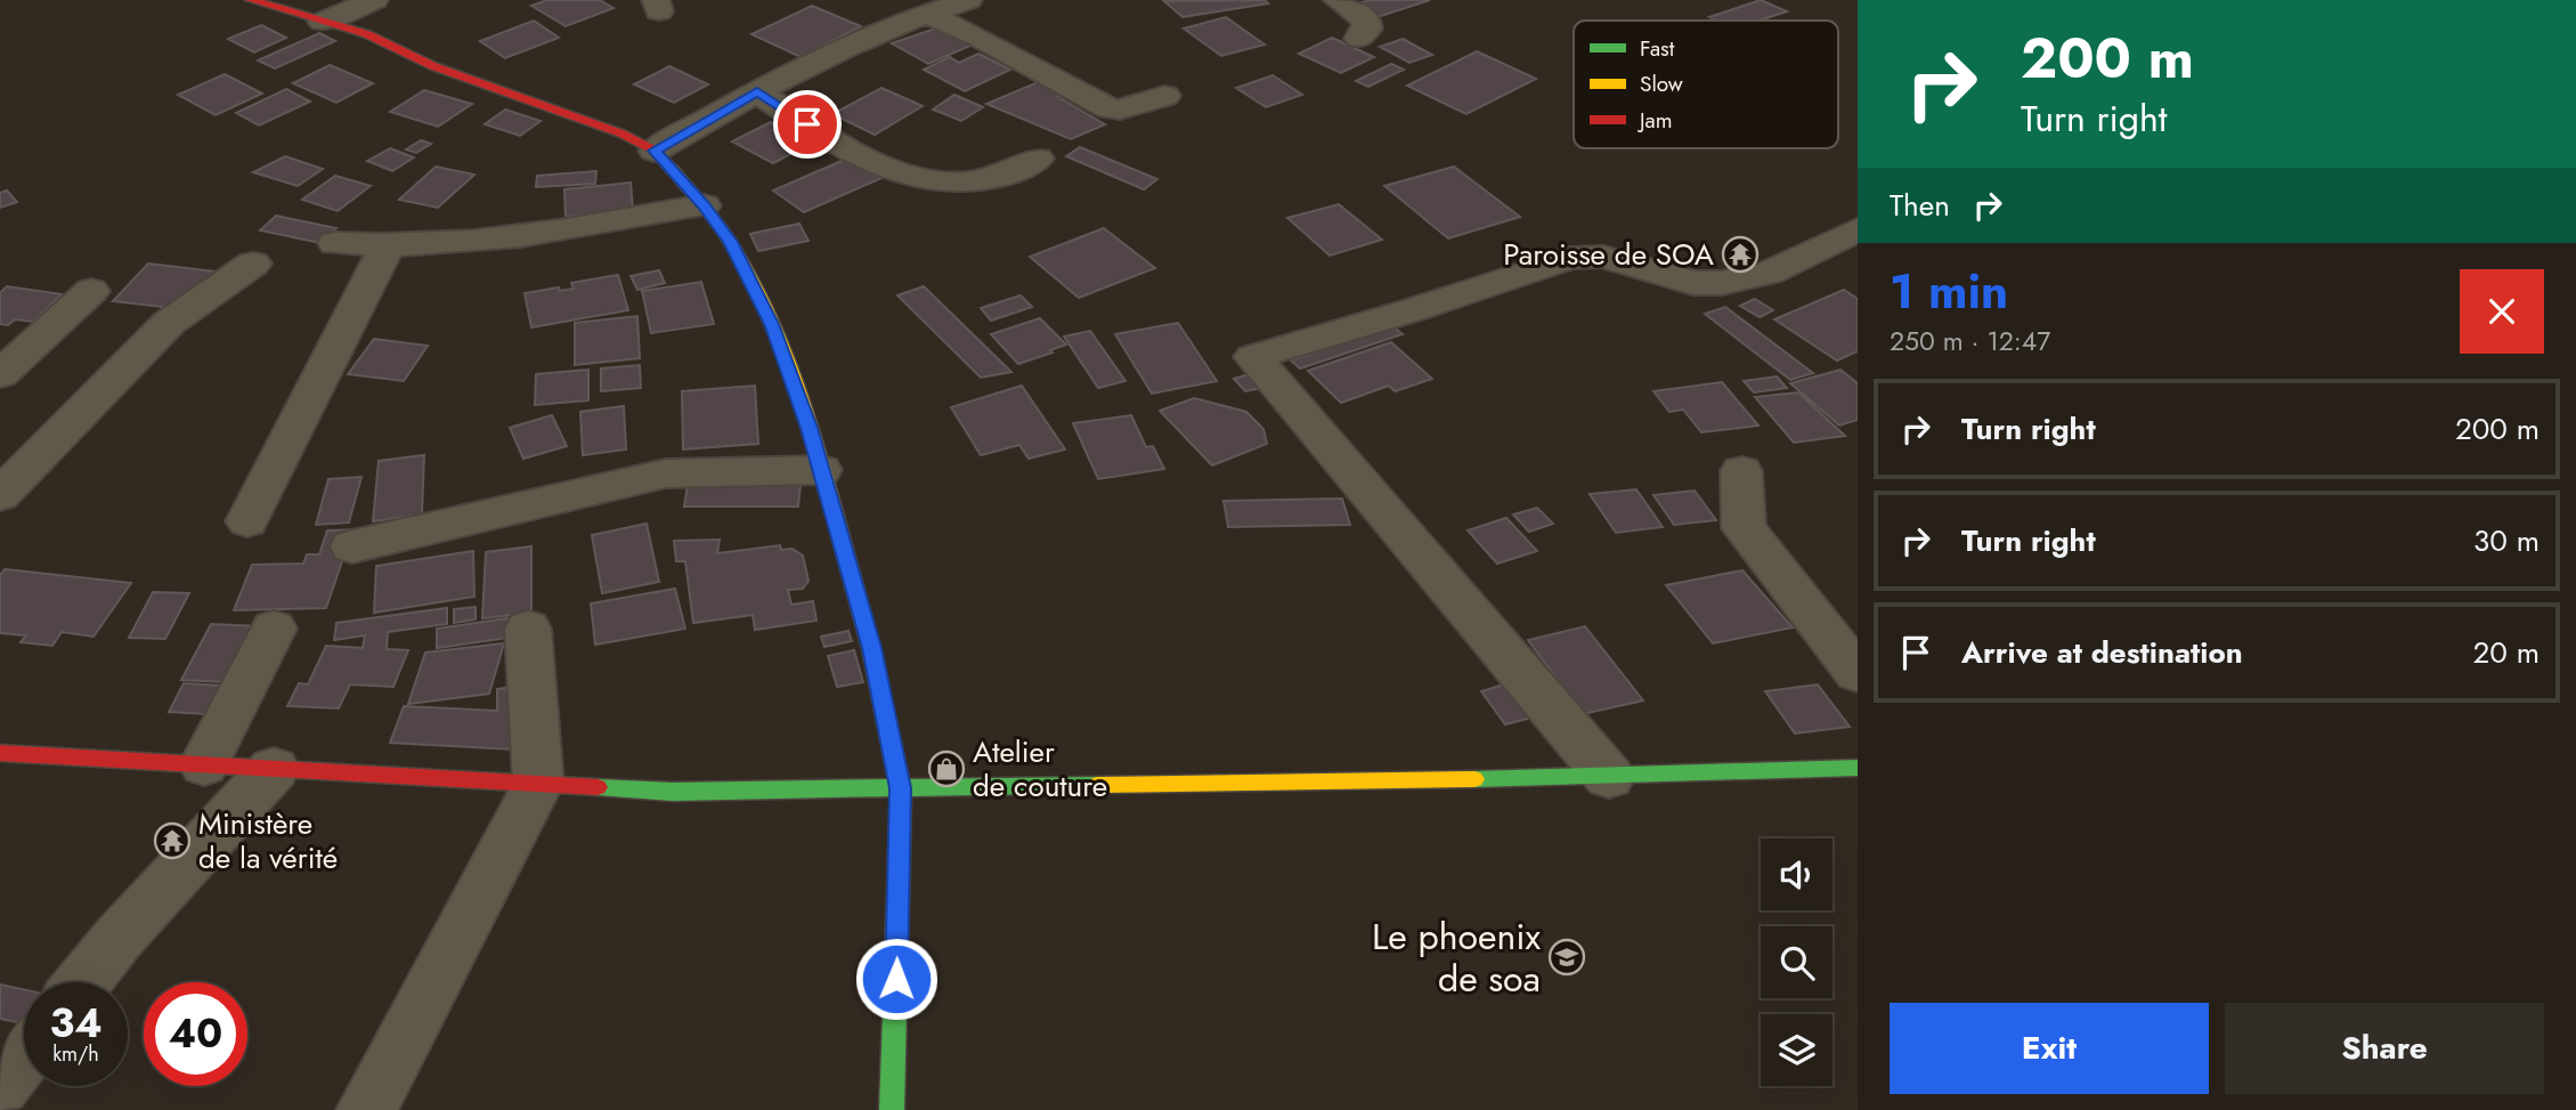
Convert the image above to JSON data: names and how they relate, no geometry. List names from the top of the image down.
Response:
{
  "places": {
    "temple": ["Paroisse de SOA", "Ministère de la vérité"],
    "shop": ["Atelier de couture"],
    "school or university": ["Le phoenix de soa"]
  },
  "legend": ["Fast", "Slow", "Jam"],
  "page": {
    "turn": ["200 m", "Turn right"],
    "then": "Then",
    "heading": ["1 min", "250 m · 12:47"],
    "list": [
      {
        "name": "Turn right",
        "value": "200 m"
      },
      {
        "name": "Turn right",
        "value": "30 m"
      },
      {
        "name": "Arrive at destination",
        "value": "20 m"
      }
    ],
    "speed": "34 km/h",
    "limit": "40",
    "buttons": ["Exit", "Share"]
  }
}
